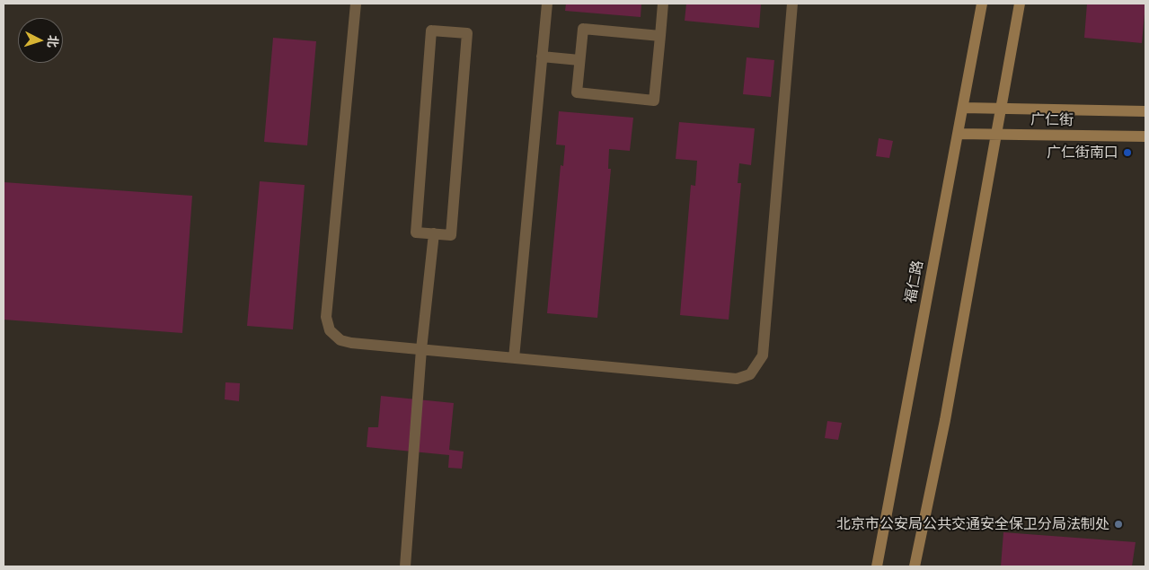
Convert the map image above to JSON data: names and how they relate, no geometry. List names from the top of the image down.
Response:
{
  "streets": {
    "main road": ["广仁街", "福仁路"]
  },
  "crossings": [
    ["广仁街", "福仁路"]
  ],
  "places": ["广仁街南口", "北京市公安局公共交通安全保卫分局法制处"],
  "north": "right"
}
